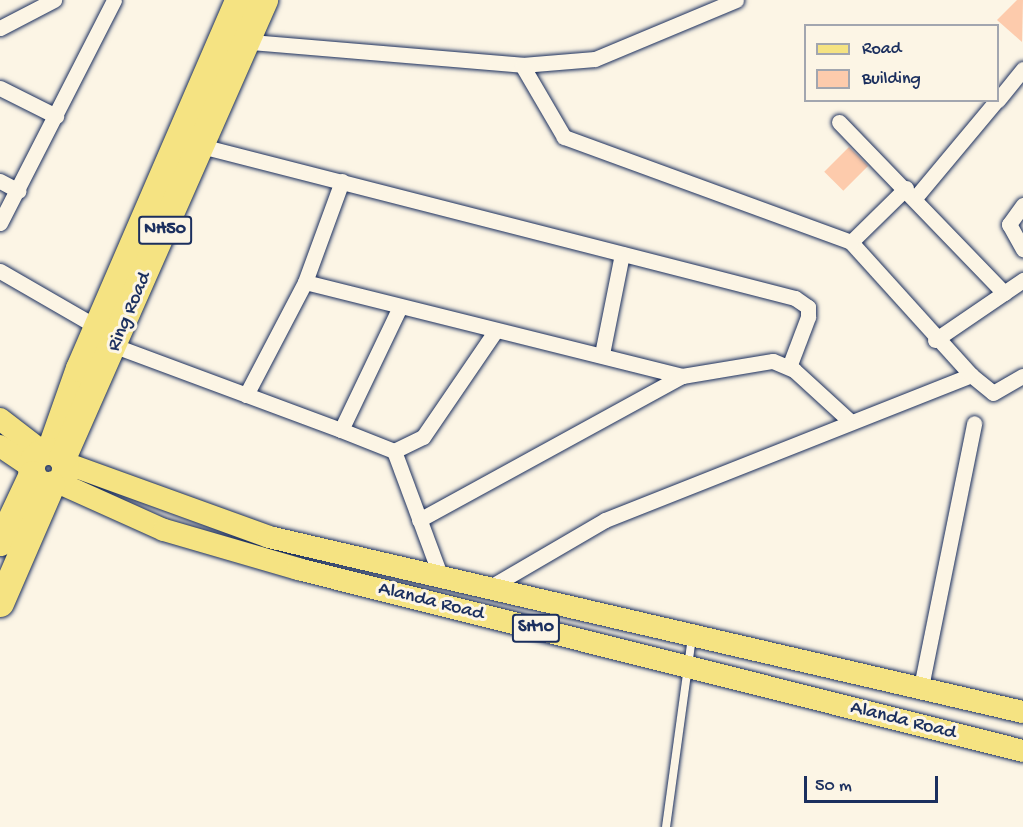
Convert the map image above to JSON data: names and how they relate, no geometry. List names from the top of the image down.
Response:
{
  "streets": {
    "highway": ["NH50", "Ring Road"],
    "main road": ["Alanda Road", "SH10"]
  },
  "crossings": [
    ["Ring Road", "Alanda Road"]
  ],
  "legend": ["Road", "Building"],
  "scale_bar": "50 m"
}
